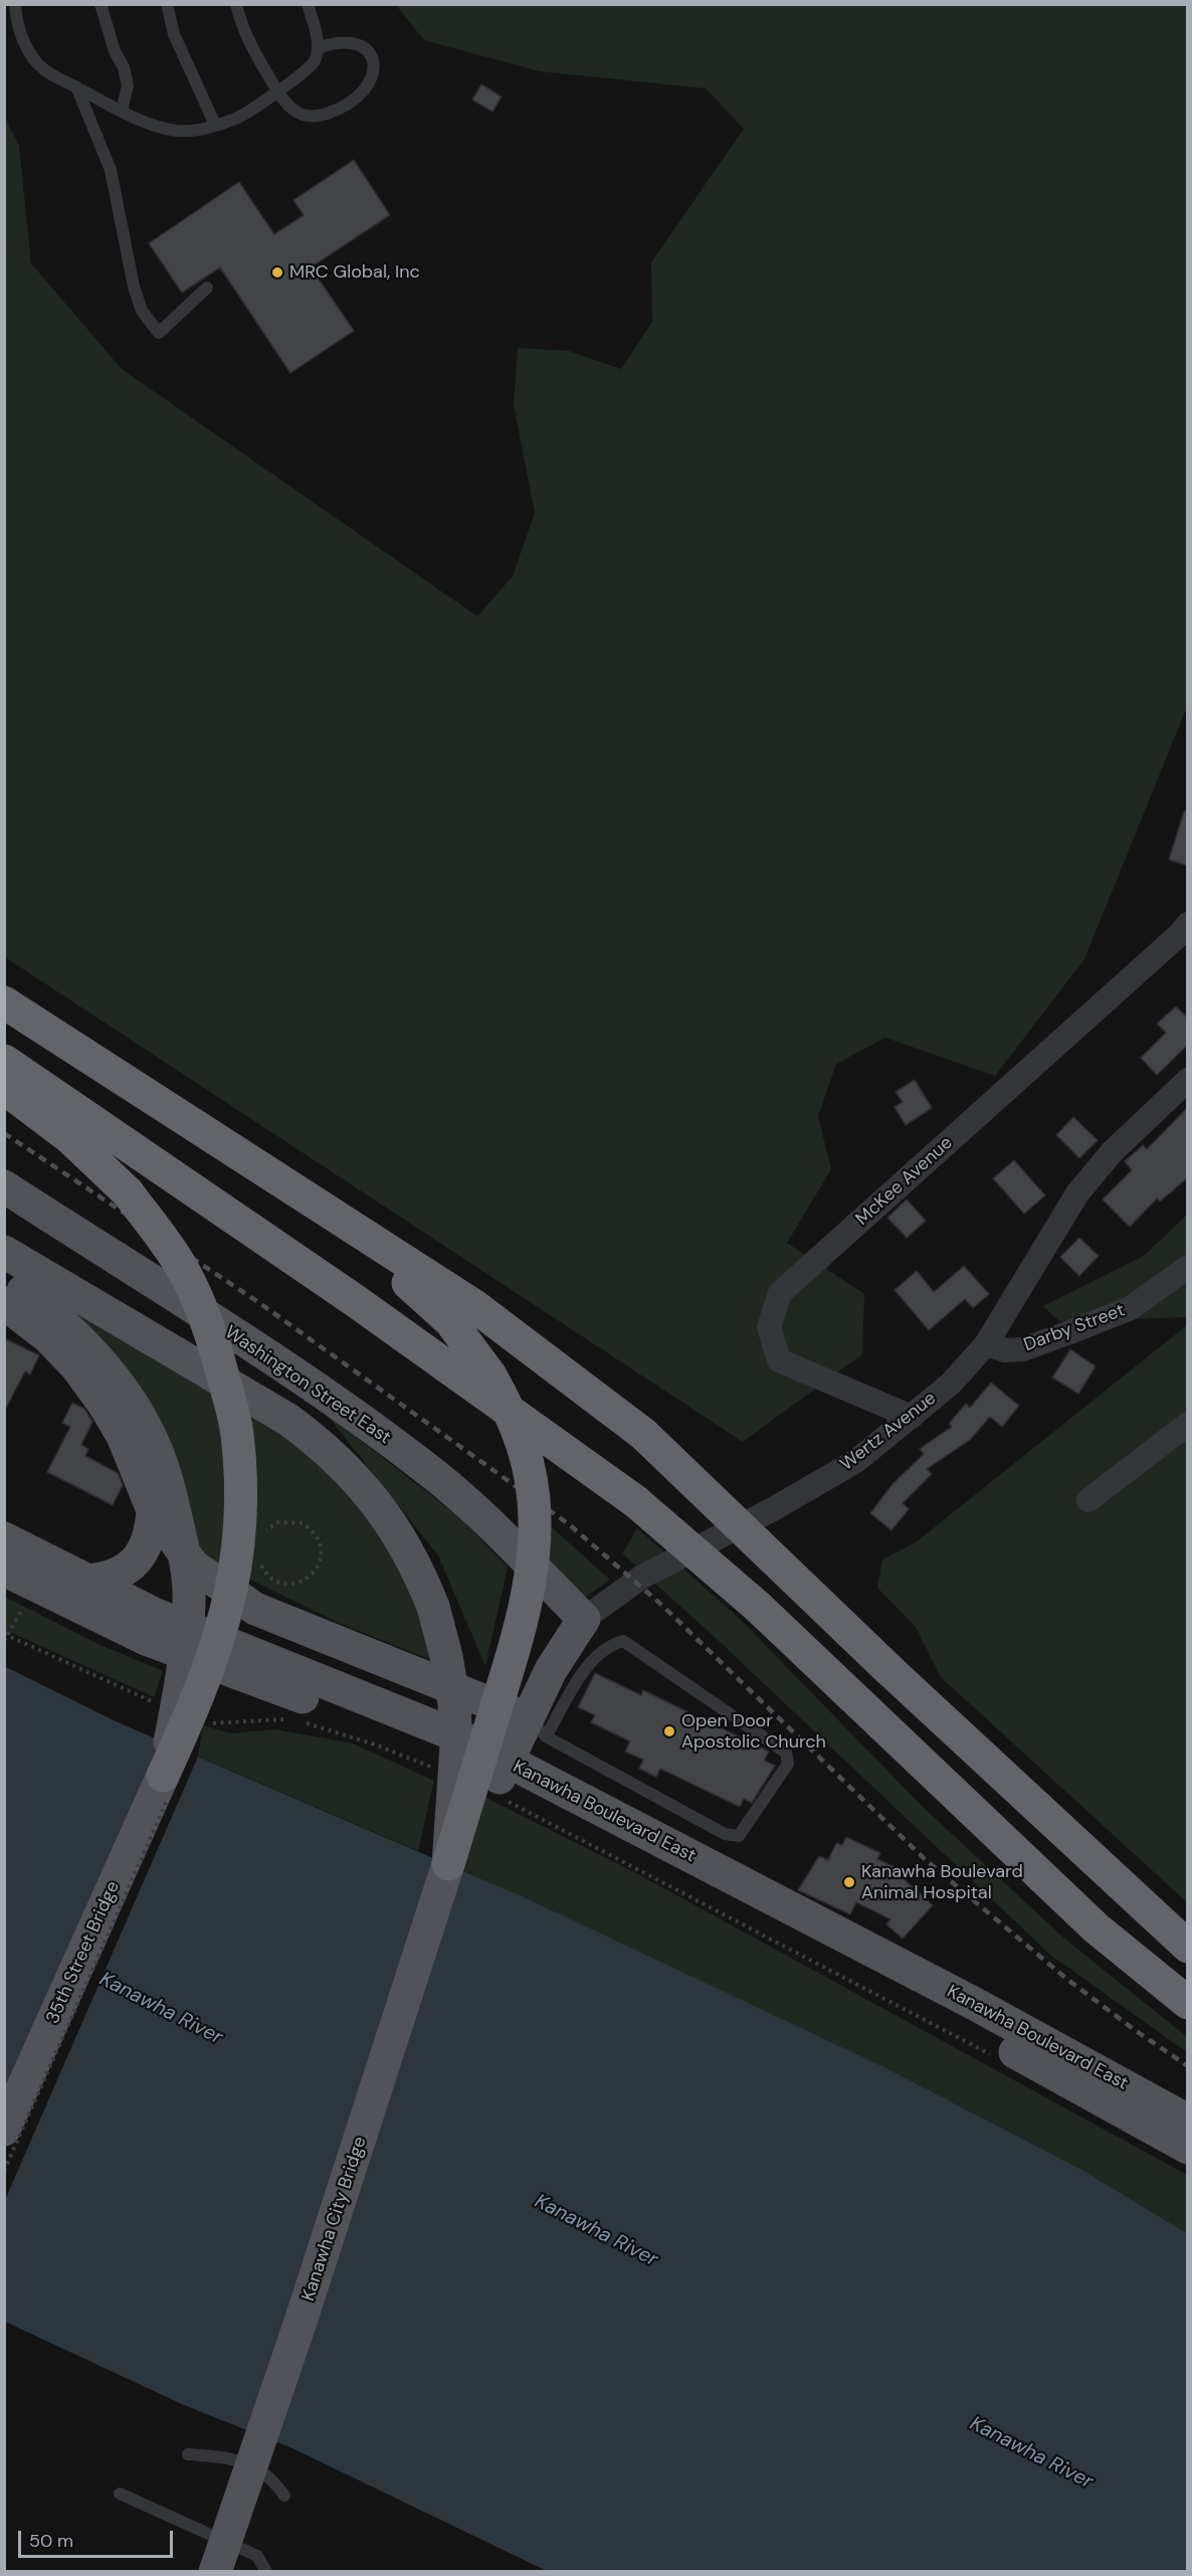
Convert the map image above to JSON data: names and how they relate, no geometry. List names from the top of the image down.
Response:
{
  "streets": {
    "main road": [
      "Washington Street East",
      "Wertz Avenue",
      "Kanawha Boulevard East",
      "35th Street Bridge",
      "Kanawha City Bridge"
    ],
    "street": ["McKee Avenue", "Darby Street"]
  },
  "crossings": [
    ["McKee Avenue", "Wertz Avenue"],
    ["Darby Street", "Wertz Avenue"],
    ["Washington Street East", "Wertz Avenue"],
    ["Wertz Avenue", "Kanawha Boulevard East"]
  ],
  "water": ["Kanawha River"],
  "places": ["MRC Global, Inc", "Open Door Apostolic Church", "Kanawha Boulevard Animal Hospital"],
  "scale_bar": "50 m"
}
